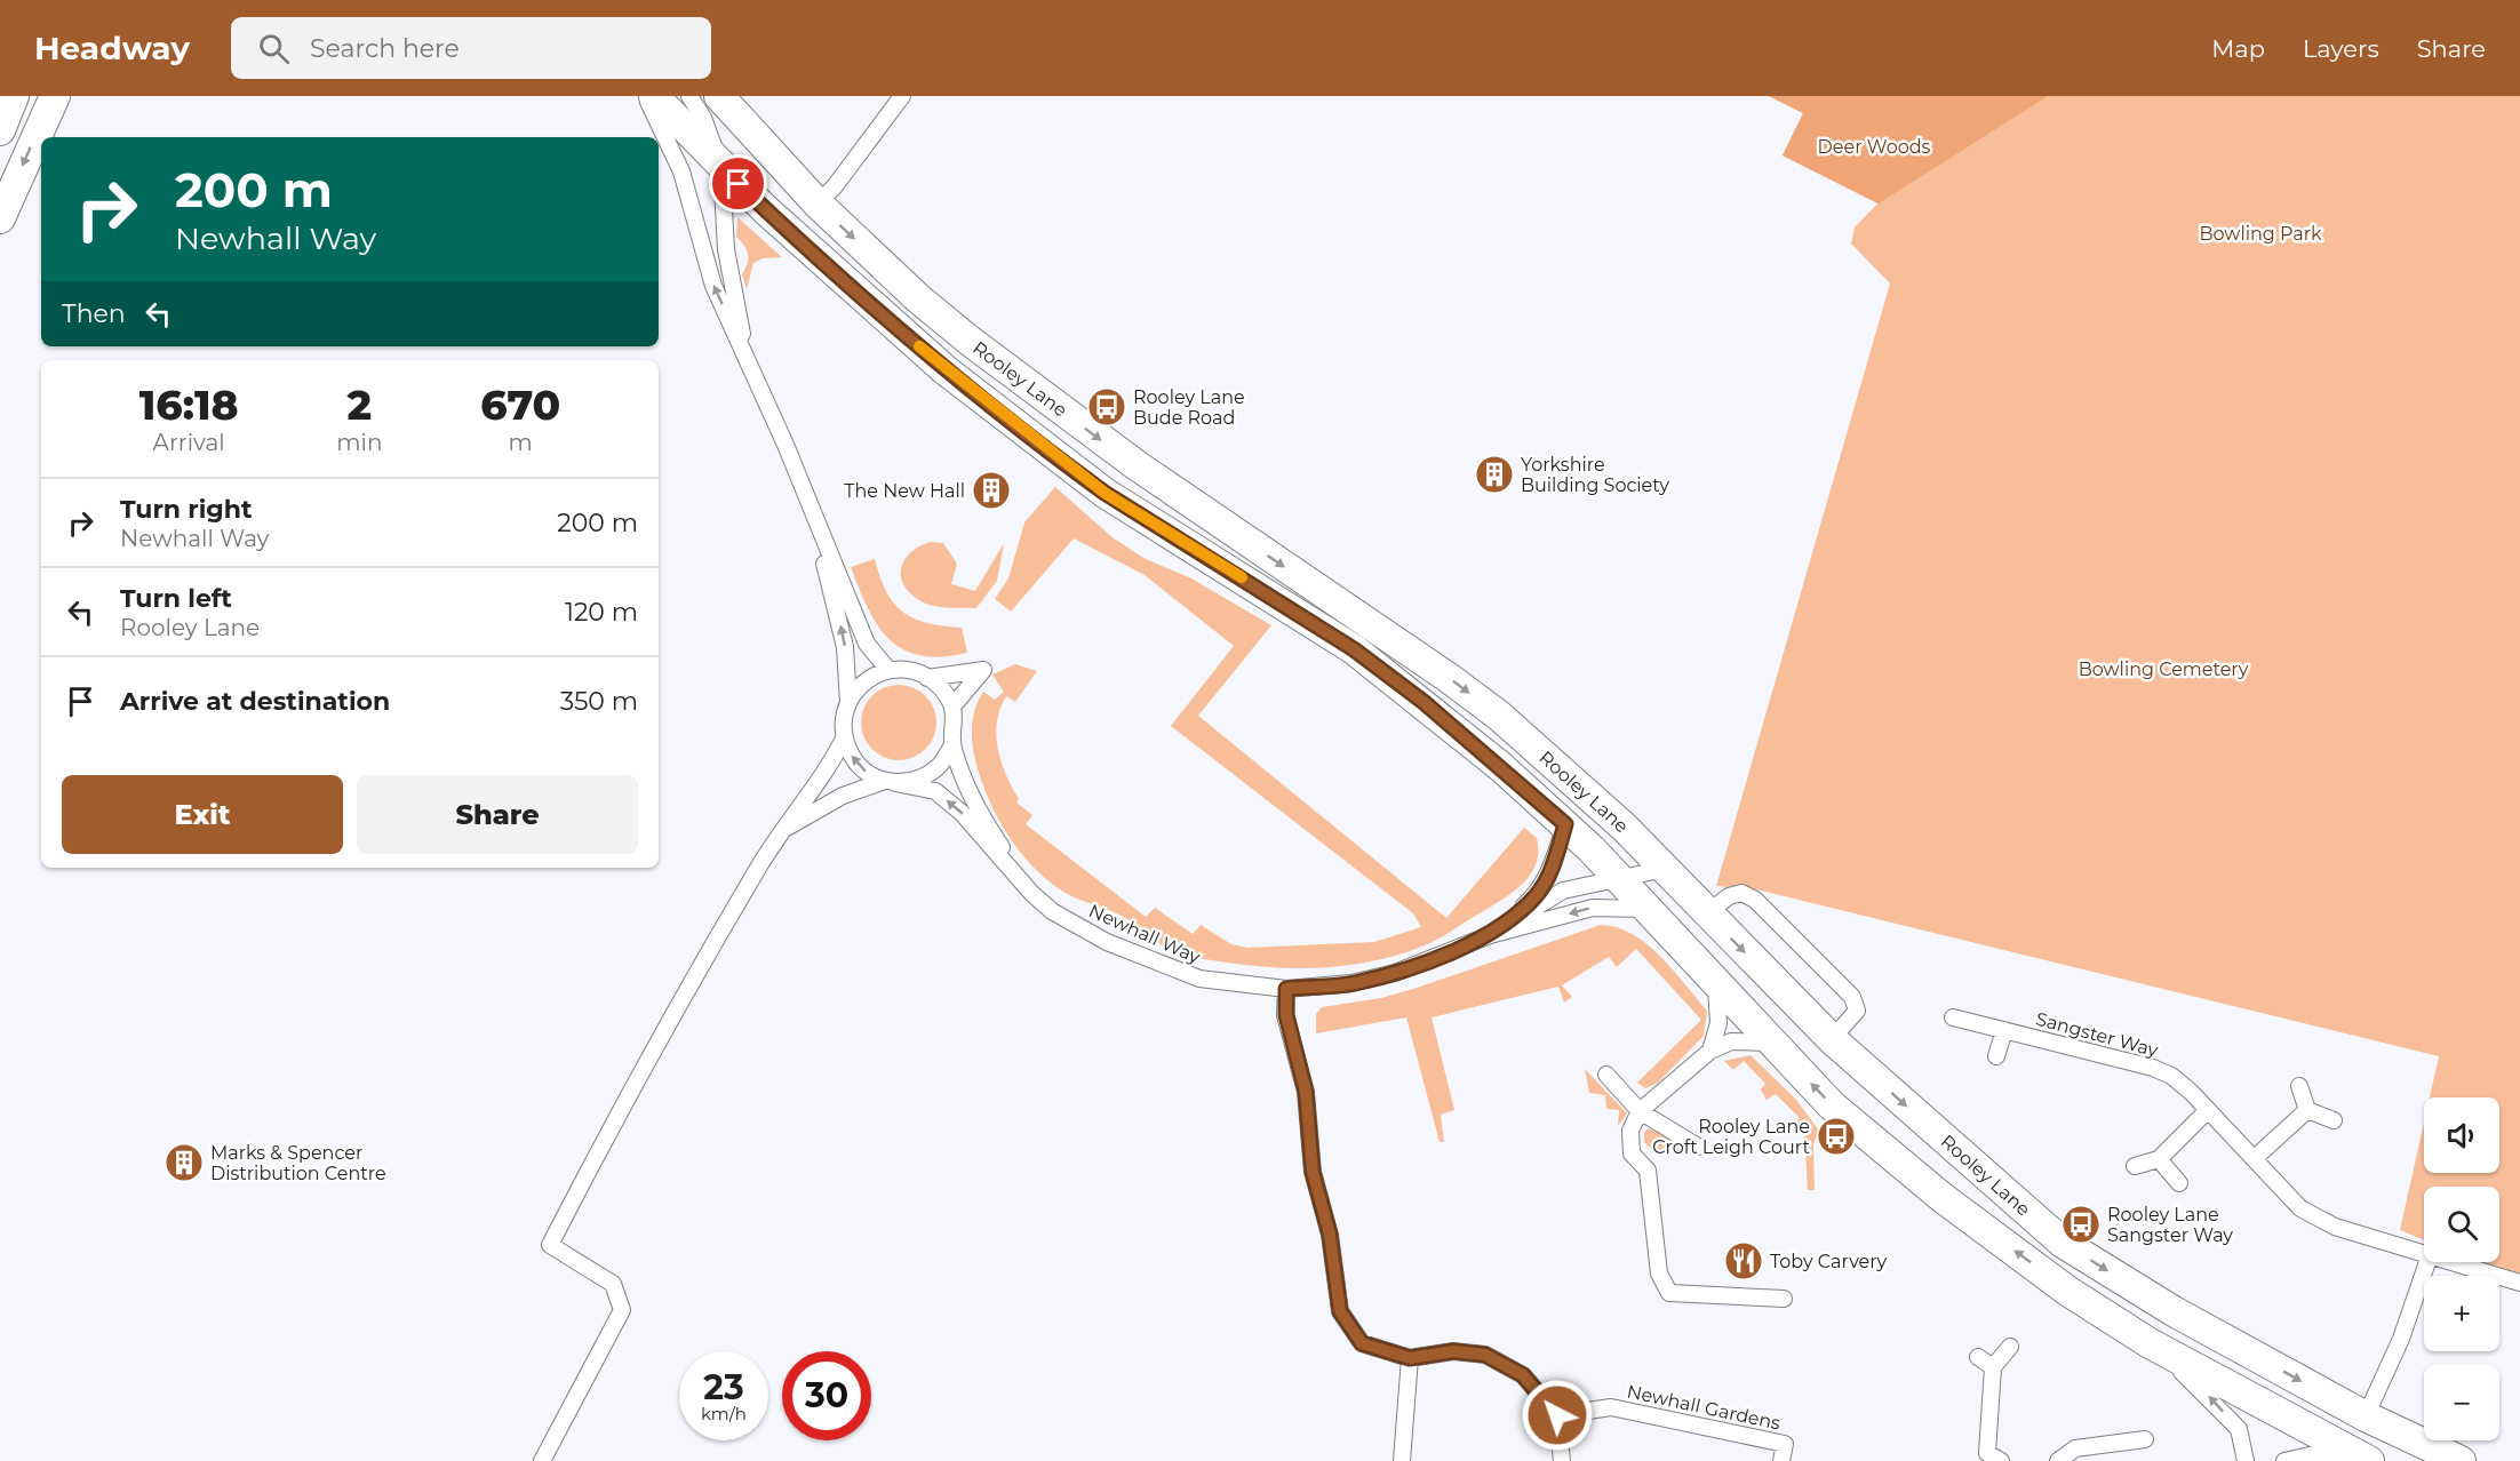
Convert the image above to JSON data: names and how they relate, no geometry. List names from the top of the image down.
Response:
{
  "streets": {
    "highway": ["Rooley Lane"],
    "street": ["Newhall Way", "Sangster Way", "Newhall Gardens"]
  },
  "crossings": [
    ["Rooley Lane", "Newhall Way"]
  ],
  "parks": ["Deer Woods", "Bowling Park", "Bowling Cemetery"],
  "places": {
    "bus stop": ["Rooley Lane Bude Road", "Rooley Lane Croft Leigh Court", "Rooley Lane Sangster Way"],
    "building": ["Yorkshire Building Society", "The New Hall", "Marks & Spencer Distribution Centre"],
    "restaurant": ["Toby Carvery"]
  },
  "page": {
    "header": "Headway",
    "search": "Search here",
    "nav": ["Map", "Layers", "Share"],
    "turn": ["200 m", "Newhall Way"],
    "then": "Then",
    "eta": [
      "16:18",
      "Arrival",
      "2",
      "min",
      "670",
      "m"
    ],
    "list": [
      {
        "name": "Turn right",
        "note": "Newhall Way",
        "value": "200 m"
      },
      {
        "name": "Turn left",
        "note": "Rooley Lane",
        "value": "120 m"
      },
      {
        "name": "Arrive at destination",
        "value": "350 m"
      }
    ],
    "buttons": ["Exit", "Share"],
    "map_buttons": ["+", "−"],
    "speed": "23 km/h",
    "limit": "30"
  }
}
